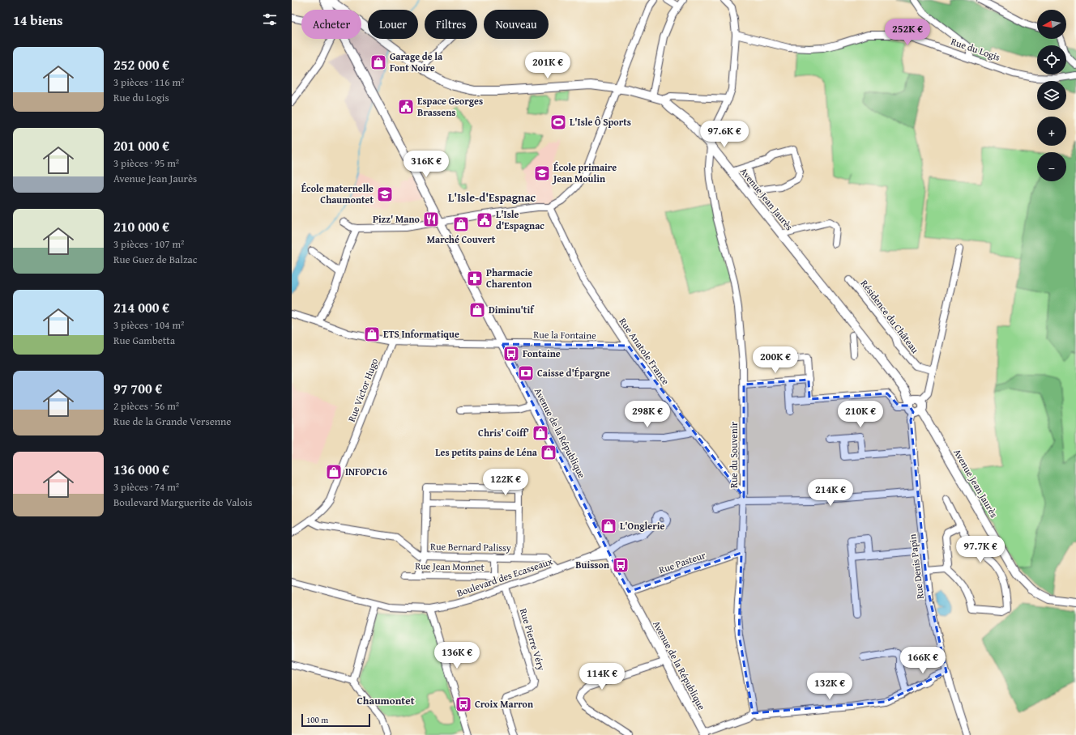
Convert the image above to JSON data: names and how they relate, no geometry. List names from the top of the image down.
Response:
{
  "streets": {
    "main road": ["Avenue Jean Jaurès", "Avenue de la République"],
    "street": [
      "Rue du Logis",
      "Résidence du Château",
      "Rue la Fontaine",
      "Rue Anatole France",
      "Rue Victor Hugo",
      "Rue du Souvenir",
      "Rue Bernard Palissy",
      "Rue Pasteur",
      "Rue Jean Monnet",
      "Rue Denis Papin",
      "Boulevard des Ecasseaux",
      "Rue Pierre Véry"
    ]
  },
  "crossings": [
    ["Rue du Logis", "Rue du Souvenir"],
    ["Avenue Jean Jaurès", "Rue du Souvenir"],
    ["Avenue Jean Jaurès", "Rue Denis Papin"],
    ["Rue la Fontaine", "Rue Anatole France"],
    ["Rue la Fontaine", "Avenue de la République"],
    ["Rue Anatole France", "Rue du Souvenir"],
    ["Rue Victor Hugo", "Rue Bernard Palissy"],
    ["Avenue de la République", "Rue Pasteur"],
    ["Avenue de la République", "Boulevard des Ecasseaux"],
    ["Rue du Souvenir", "Rue Pasteur"],
    ["Rue Bernard Palissy", "Rue Jean Monnet"],
    ["Rue Bernard Palissy", "Boulevard des Ecasseaux"],
    ["Boulevard des Ecasseaux", "Rue Pierre Véry"]
  ],
  "districts": ["L'Isle-d'Espagnac", "Chaumontet"],
  "places": {
    "shop": [
      "Garage de la Font Noire",
      "Marché Couvert",
      "Diminu'tif",
      "ETS Informatique",
      "Chris' Coiff'",
      "Les petits pains de Léna",
      "INFOPC16",
      "L'Onglerie"
    ],
    "public building": ["Espace Georges Brassens", "L'Isle d'Espagnac"],
    "sports": ["L'Isle Ô Sports"],
    "school or university": ["École primaire Jean Moulin", "École maternelle Chaumontet"],
    "restaurant": ["Pizz' Mano"],
    "pharmacy": ["Pharmacie Charenton"],
    "bus stop": ["Fontaine", "Buisson", "Croix Marron"],
    "bank": ["Caisse d'Épargne"]
  },
  "scale_bar": "100 m",
  "north": "left",
  "page": {
    "heading": "14 biens",
    "map_buttons": ["+", "−"],
    "chip": [
      "Acheter",
      "Louer",
      "Filtres",
      "Nouveau"
    ],
    "price": [
      "252K €",
      "201K €",
      "97.6K €",
      "316K €",
      "200K €",
      "298K €",
      "210K €",
      "122K €",
      "214K €",
      "97.7K €",
      "136K €",
      "166K €",
      "114K €",
      "132K €"
    ],
    "list": [
      {
        "name": "252 000 €",
        "note": "3 pièces · 116 m² · Rue du Logis"
      },
      {
        "name": "201 000 €",
        "note": "3 pièces · 95 m² · Avenue Jean Jaurès"
      },
      {
        "name": "210 000 €",
        "note": "3 pièces · 107 m² · Rue Guez de Balzac"
      },
      {
        "name": "214 000 €",
        "note": "3 pièces · 104 m² · Rue Gambetta"
      },
      {
        "name": "97 700 €",
        "note": "2 pièces · 56 m² · Rue de la Grande Versenne"
      },
      {
        "name": "136 000 €",
        "note": "3 pièces · 74 m² · Boulevard Marguerite de Valois"
      }
    ],
    "scale": "100 m"
  }
}
